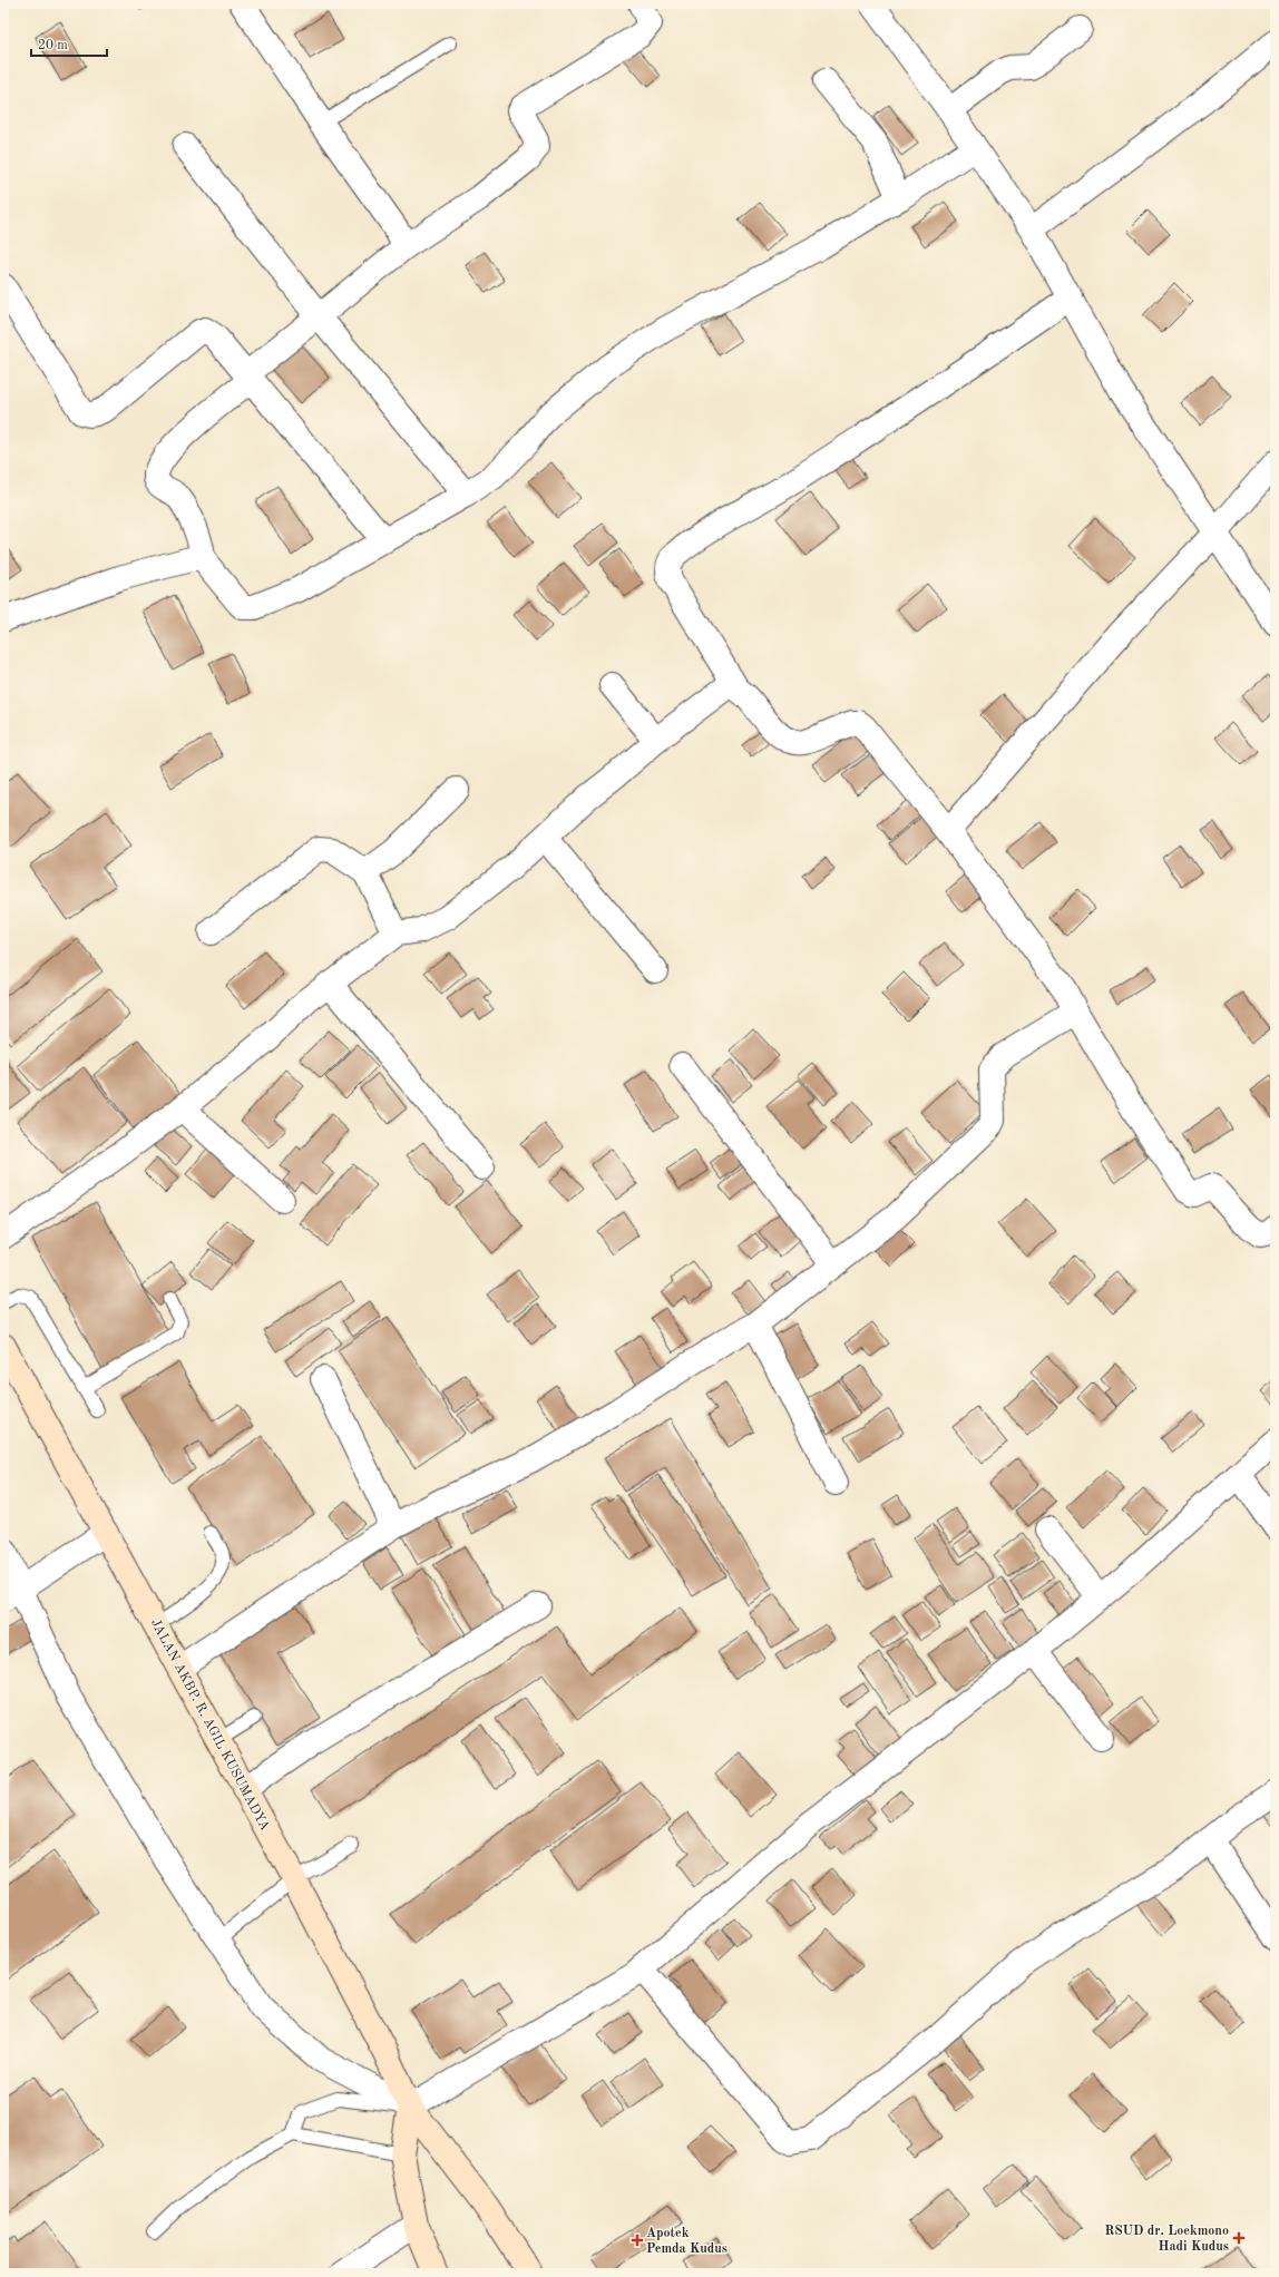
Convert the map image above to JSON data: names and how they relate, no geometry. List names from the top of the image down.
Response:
{
  "streets": {
    "main road": ["JALAN AKBP. R. AGIL KUSUMADYA"]
  },
  "places": {
    "health": ["RSUD dr. Loekmono Hadi Kudus", "Apotek Pemda Kudus"]
  },
  "scale_bar": "20 m"
}
